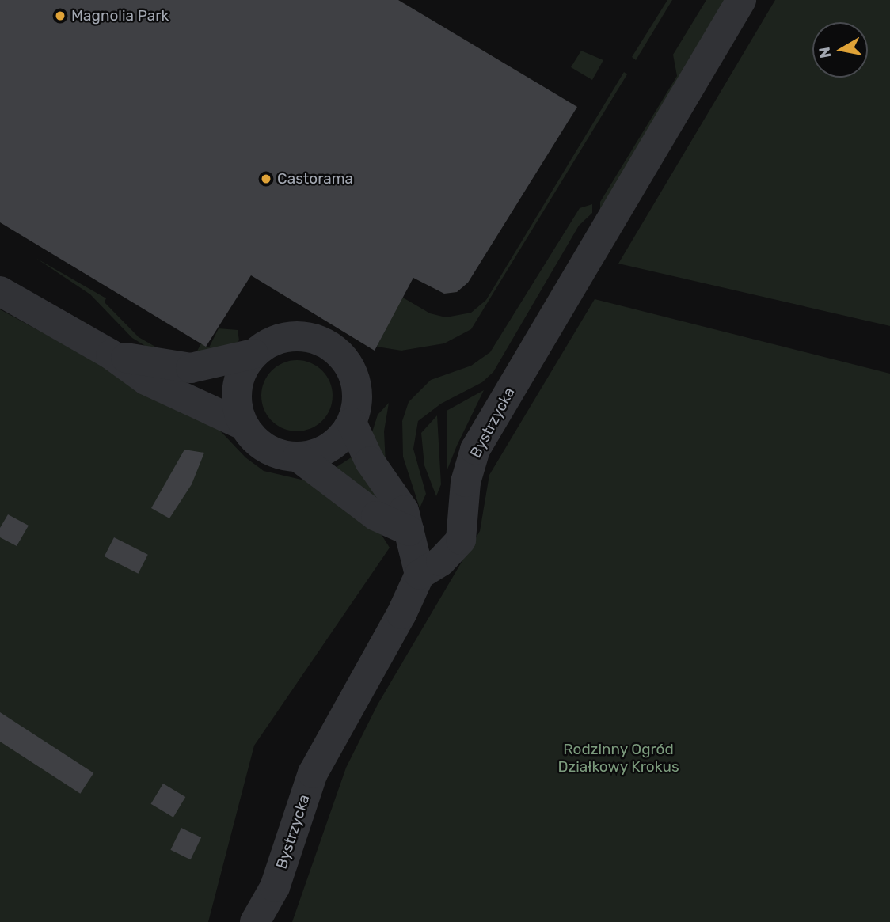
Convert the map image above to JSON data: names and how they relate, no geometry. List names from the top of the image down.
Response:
{
  "streets": {
    "street": ["Bystrzycka"]
  },
  "parks": ["Rodzinny Ogród Działkowy Krokus"],
  "places": ["Magnolia Park", "Castorama"],
  "north": "left"
}
